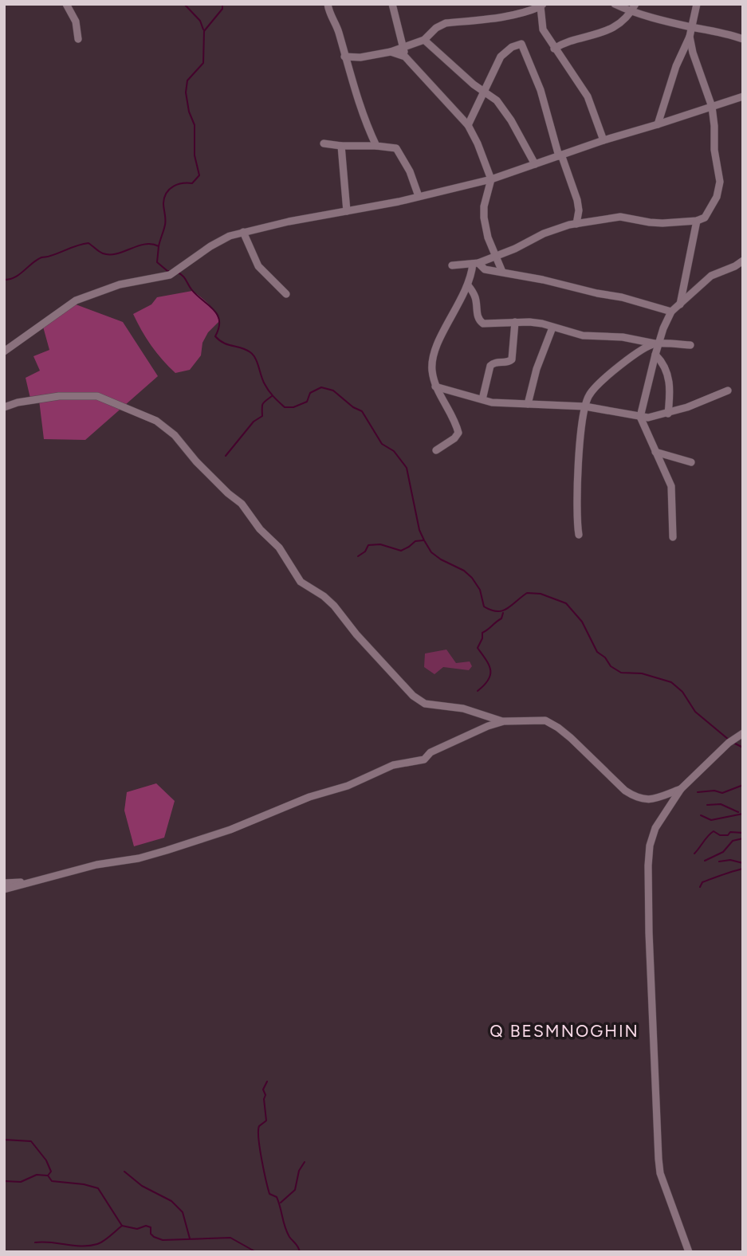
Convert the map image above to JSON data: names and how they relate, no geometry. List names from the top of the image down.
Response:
{
  "districts": ["Q BESMNOGHIN"]
}
